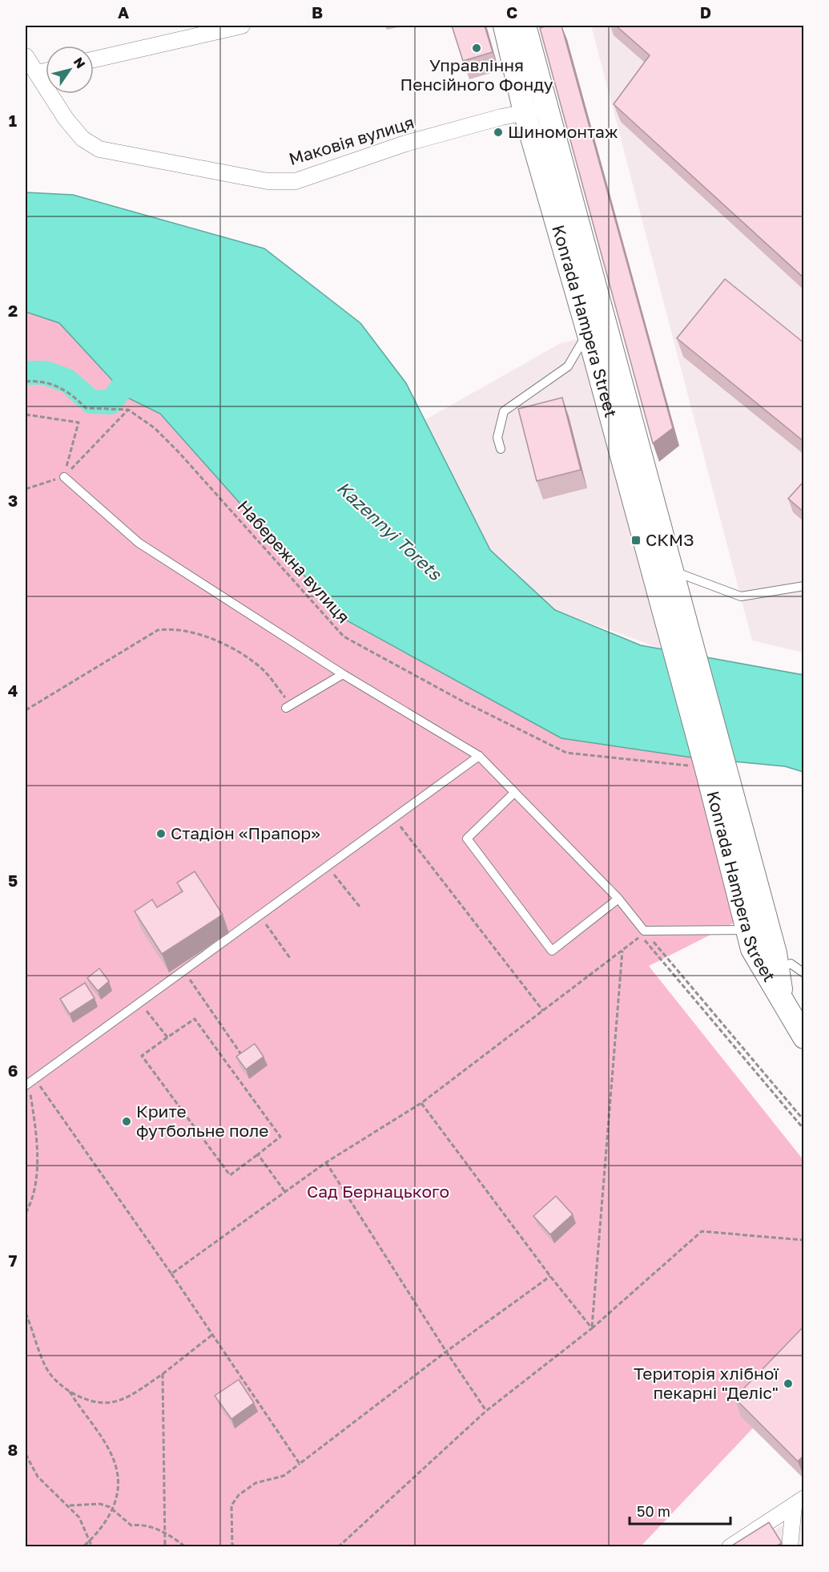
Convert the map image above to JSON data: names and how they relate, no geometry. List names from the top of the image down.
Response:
{
  "streets": {
    "main road": ["Konrada Hampera Street"],
    "street": ["Маковія вулиця"],
    "path": ["Набережна вулиця"]
  },
  "crossings": [
    ["Маковія вулиця", "Konrada Hampera Street"],
    ["Konrada Hampera Street", "Набережна вулиця"]
  ],
  "water": ["Kazennyi Torets"],
  "parks": ["Сад Бернацького"],
  "places": {
    "other": [
      "Управління Пенсійного Фонду",
      "Шиномонтаж",
      "Стадіон «Прапор»",
      "Крите футбольне поле",
      "Територія хлібної пекарні \"Деліс\""
    ],
    "transit": ["СКМЗ"]
  },
  "scale_bar": "50 m",
  "north": "top right",
  "grid": {
    "columns": [
      "A",
      "B",
      "C",
      "D"
    ],
    "rows": [
      "1",
      "2",
      "3",
      "4",
      "5",
      "6",
      "7",
      "8"
    ]
  }
}
